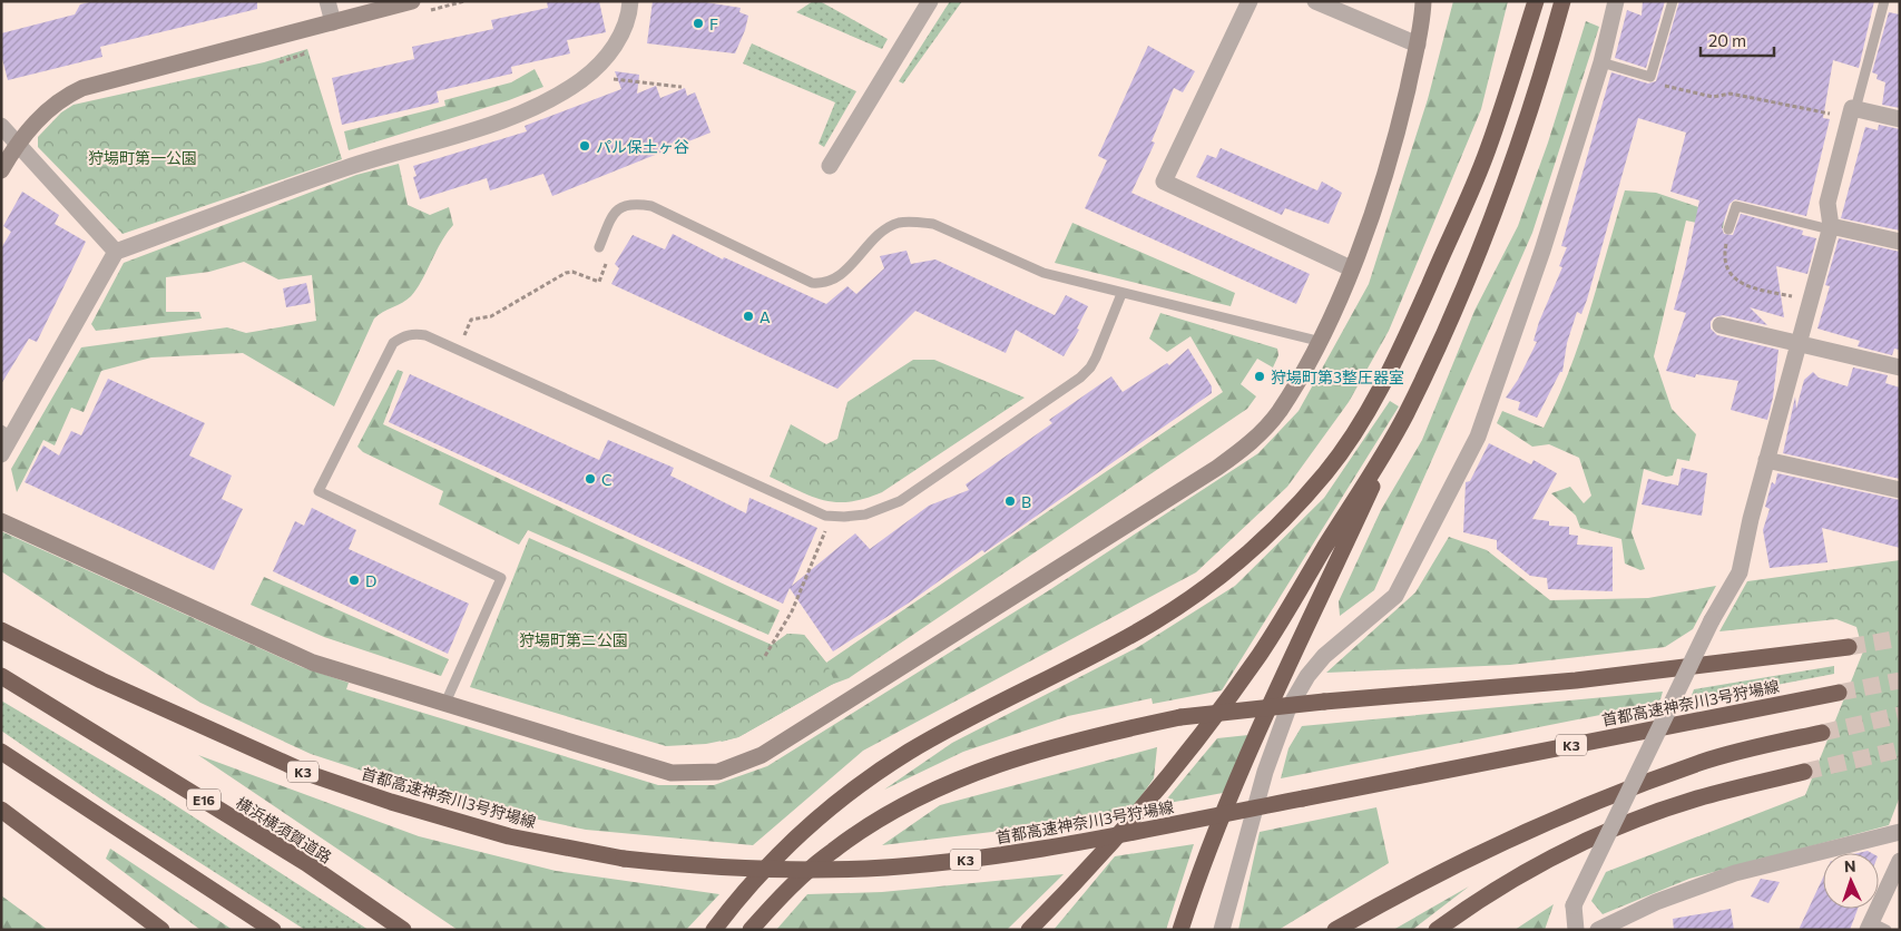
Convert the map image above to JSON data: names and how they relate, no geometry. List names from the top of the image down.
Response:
{
  "streets": {
    "highway": [
      "首都高速神奈川3号狩場線",
      "K3",
      "E16",
      "横浜横須賀道路"
    ]
  },
  "parks": ["狩場町第一公園", "狩場町第ニ公園"],
  "places": [
    "F",
    "パル保土ヶ谷",
    "A",
    "狩場町第3整圧器室",
    "C",
    "B",
    "D"
  ],
  "scale_bar": "20 m",
  "north": "top"
}
